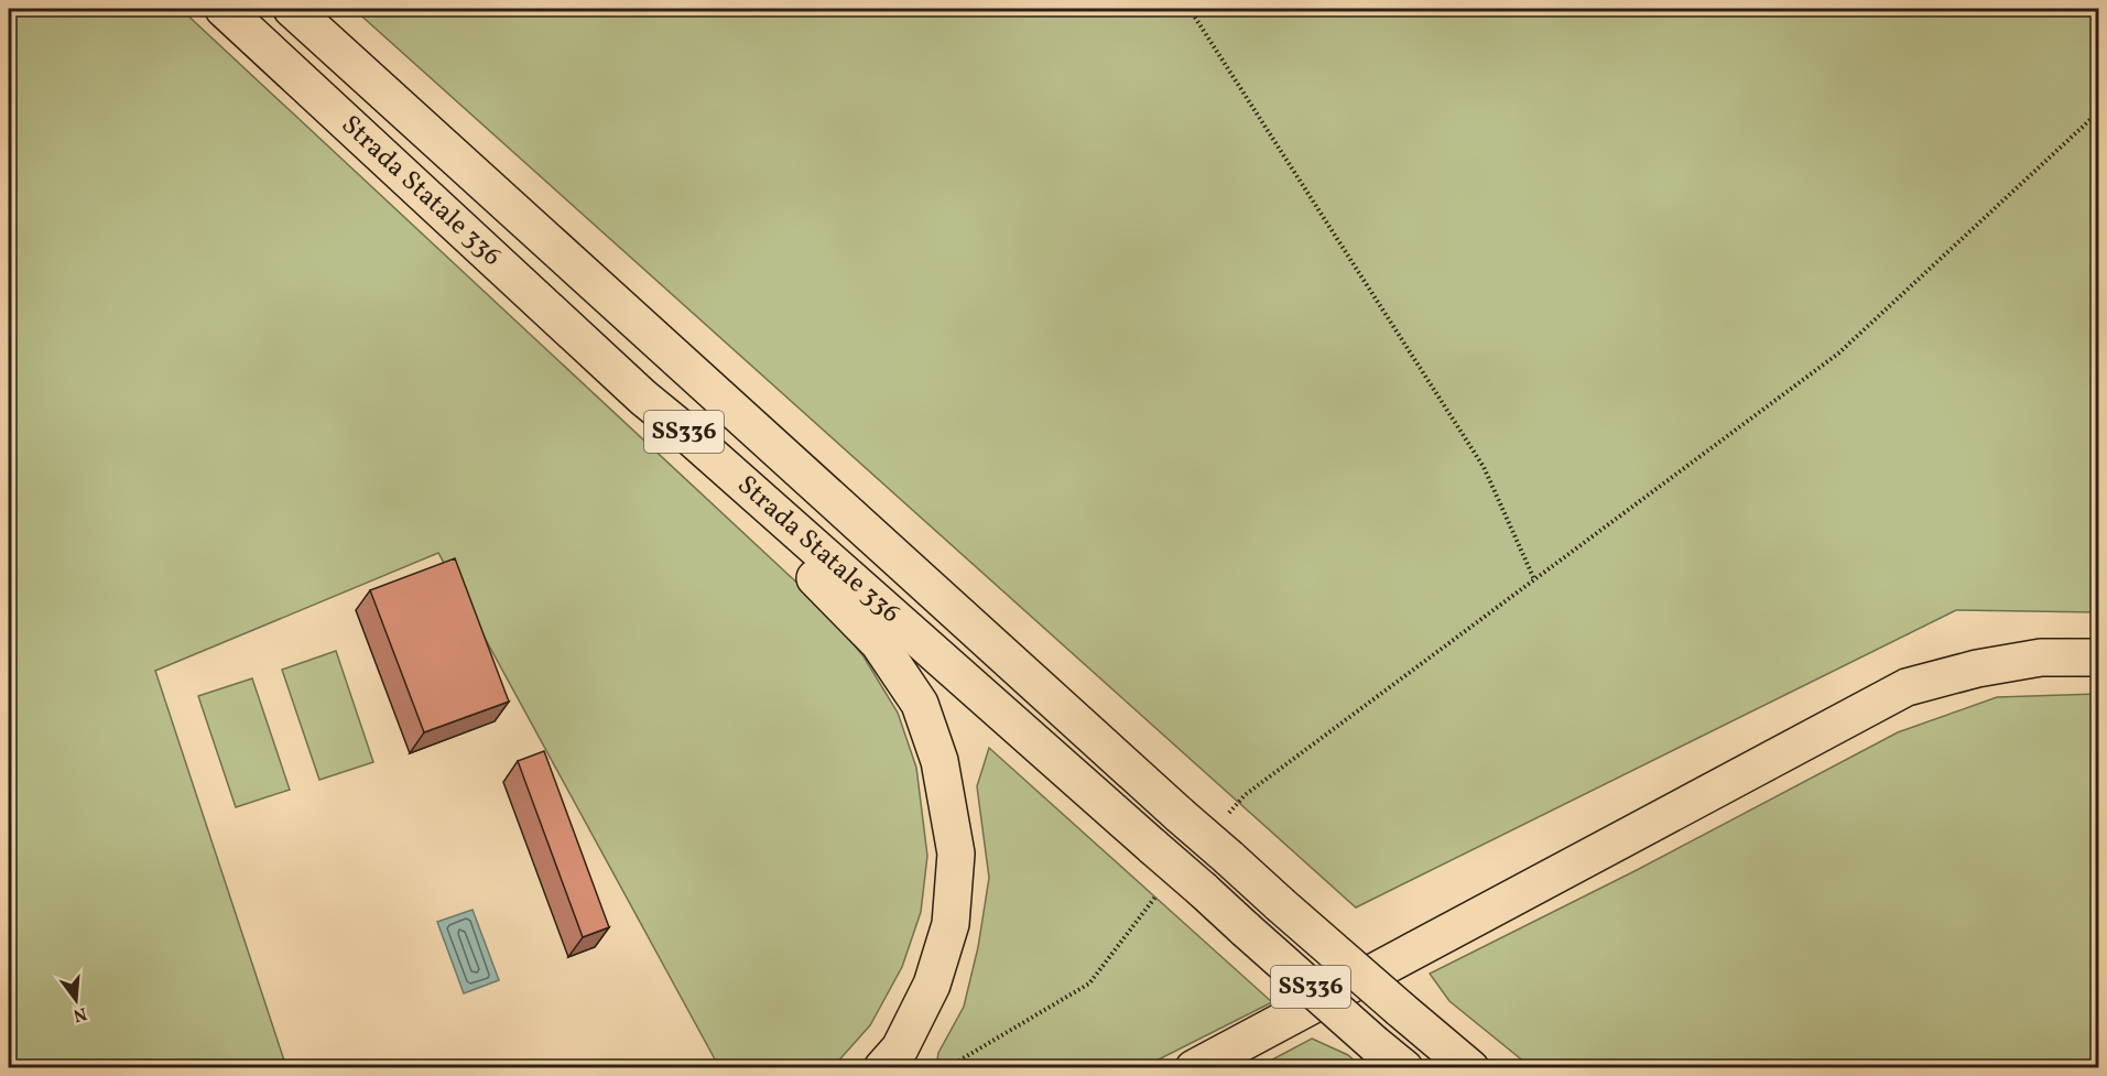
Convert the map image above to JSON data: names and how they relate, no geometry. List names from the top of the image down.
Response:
{
  "streets": {
    "highway": ["Strada Statale 336", "SS336"]
  },
  "north": "bottom"
}
